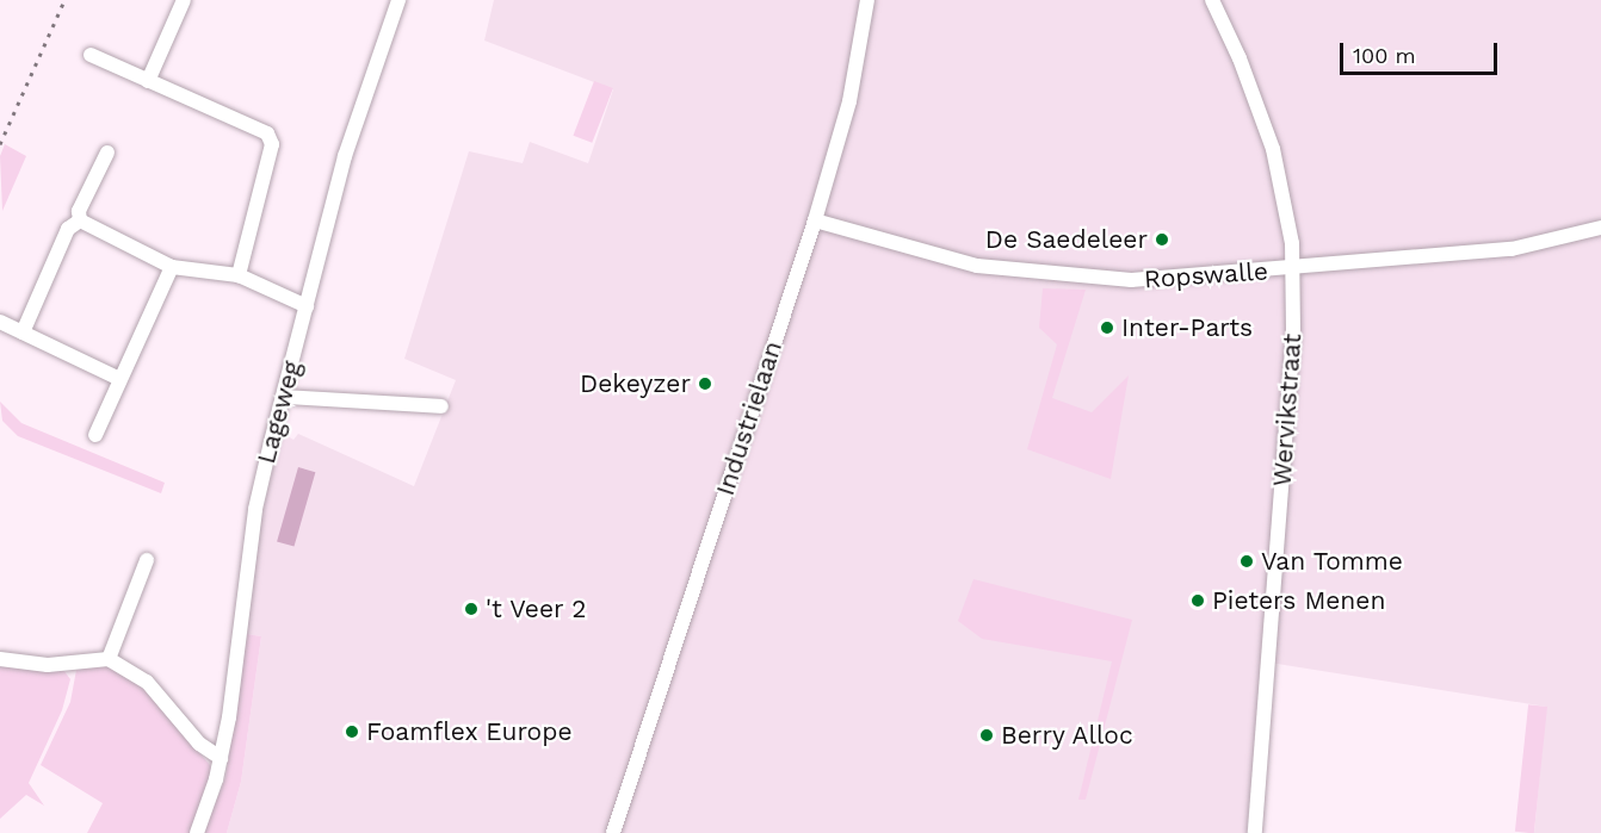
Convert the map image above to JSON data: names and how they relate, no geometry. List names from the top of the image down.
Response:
{
  "streets": {
    "street": [
      "Ropswalle",
      "Wervikstraat",
      "Lageweg",
      "Industrielaan"
    ]
  },
  "crossings": [
    ["Ropswalle", "Wervikstraat"],
    ["Ropswalle", "Industrielaan"]
  ],
  "places": [
    "De Saedeleer",
    "Inter-Parts",
    "Dekeyzer",
    "Van Tomme",
    "Pieters Menen",
    "'t Veer 2",
    "Foamflex Europe",
    "Berry Alloc"
  ],
  "scale_bar": "100 m"
}
